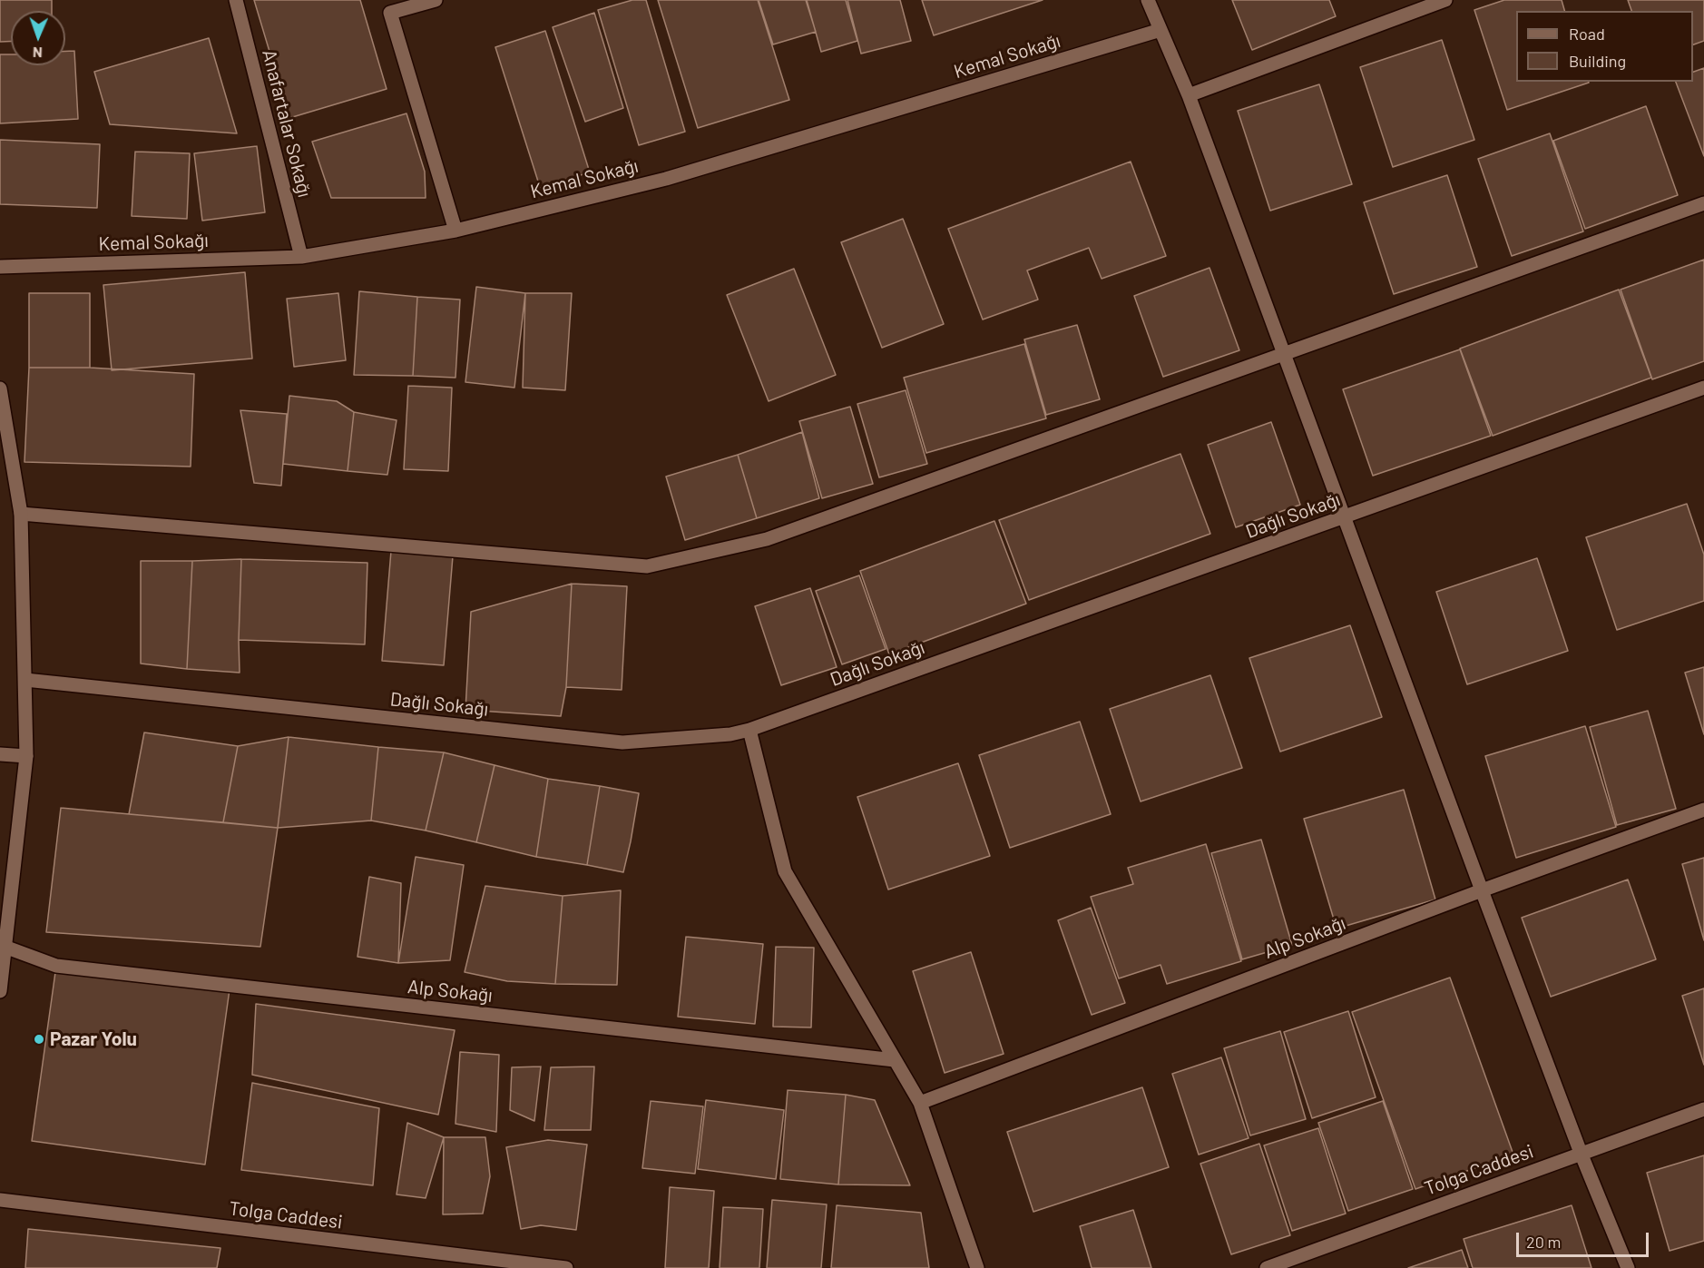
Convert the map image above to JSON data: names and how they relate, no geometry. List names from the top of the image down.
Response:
{
  "streets": {
    "street": [
      "Kemal Sokağı",
      "Anafartalar Sokağı",
      "Dağlı Sokağı",
      "Alp Sokağı",
      "Tolga Caddesi"
    ]
  },
  "crossings": [
    ["Kemal Sokağı", "Anafartalar Sokağı"]
  ],
  "places": ["Pazar Yolu"],
  "legend": ["Road", "Building"],
  "scale_bar": "20 m",
  "north": "bottom"
}
